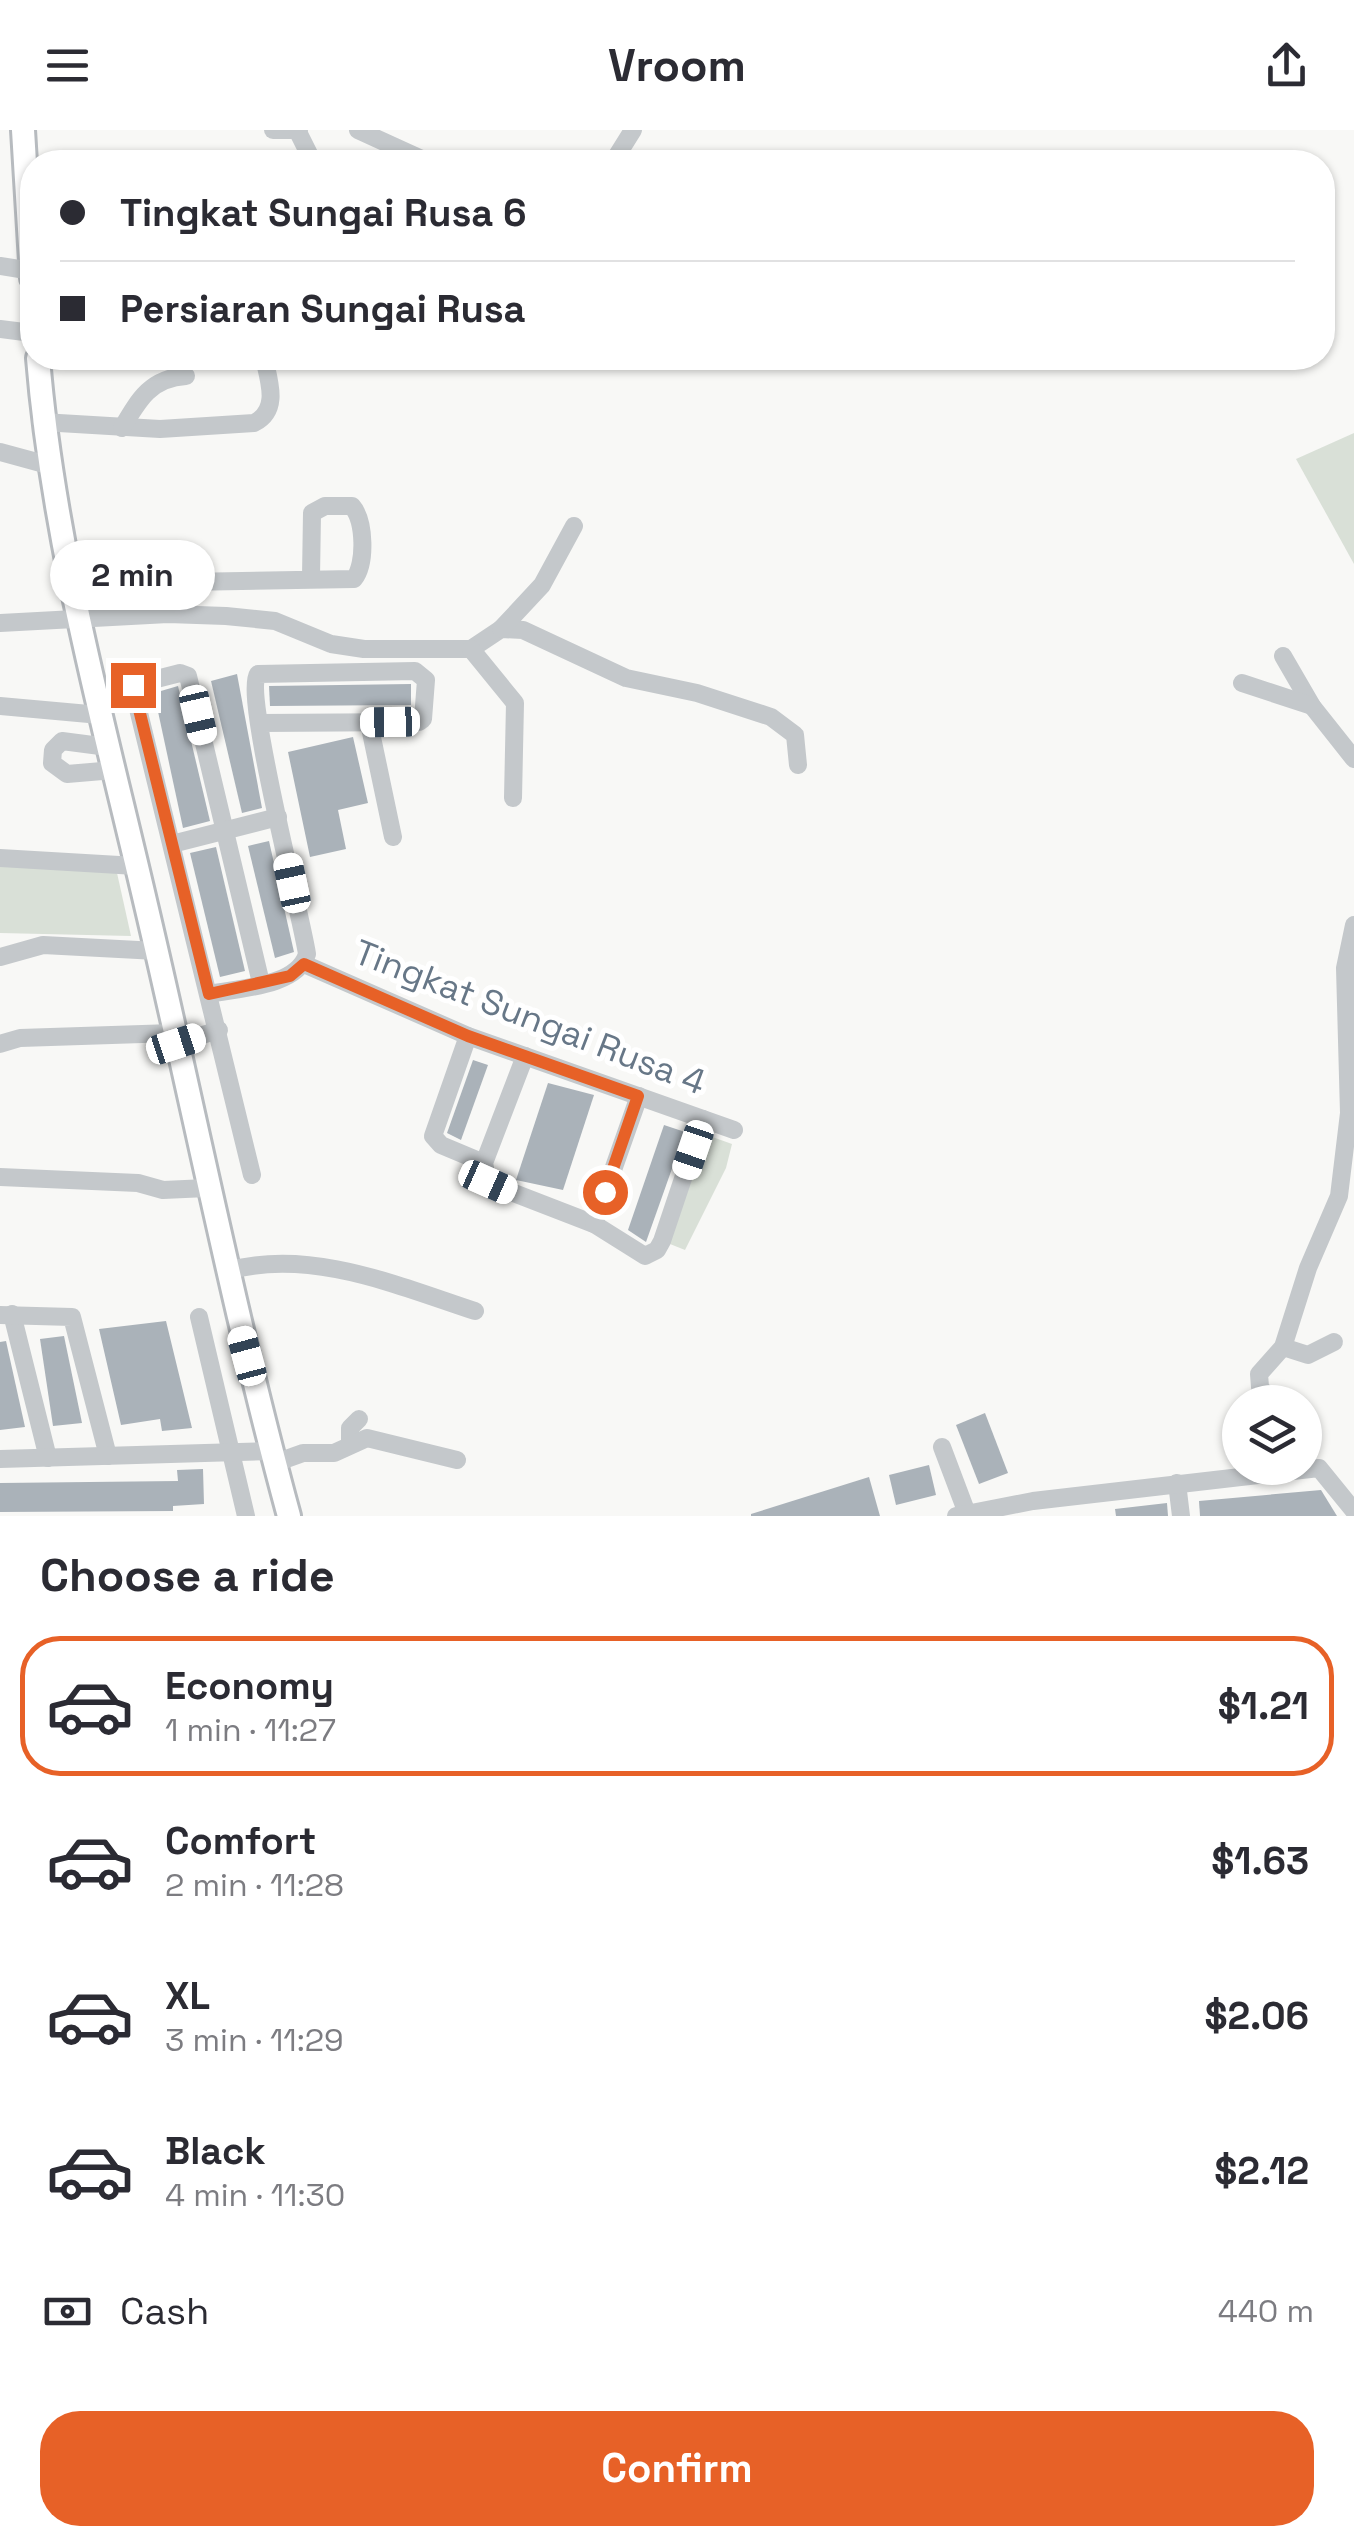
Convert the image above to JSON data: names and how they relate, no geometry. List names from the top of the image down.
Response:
{
  "streets": {
    "street": ["Tingkat Sungai Rusa 4"]
  },
  "page": {
    "header": "Vroom",
    "banner": ["Tingkat Sungai Rusa 6", "Persiaran Sungai Rusa"],
    "bubble": "2 min",
    "heading": "Choose a ride",
    "list": [
      {
        "name": "Economy",
        "note": "1 min · 11:27",
        "value": "$1.21"
      },
      {
        "name": "Comfort",
        "note": "2 min · 11:28",
        "value": "$1.63"
      },
      {
        "name": "XL",
        "note": "3 min · 11:29",
        "value": "$2.06"
      },
      {
        "name": "Black",
        "note": "4 min · 11:30",
        "value": "$2.12"
      }
    ],
    "pay": ["Cash", "440 m"],
    "buttons": "Confirm"
  }
}
